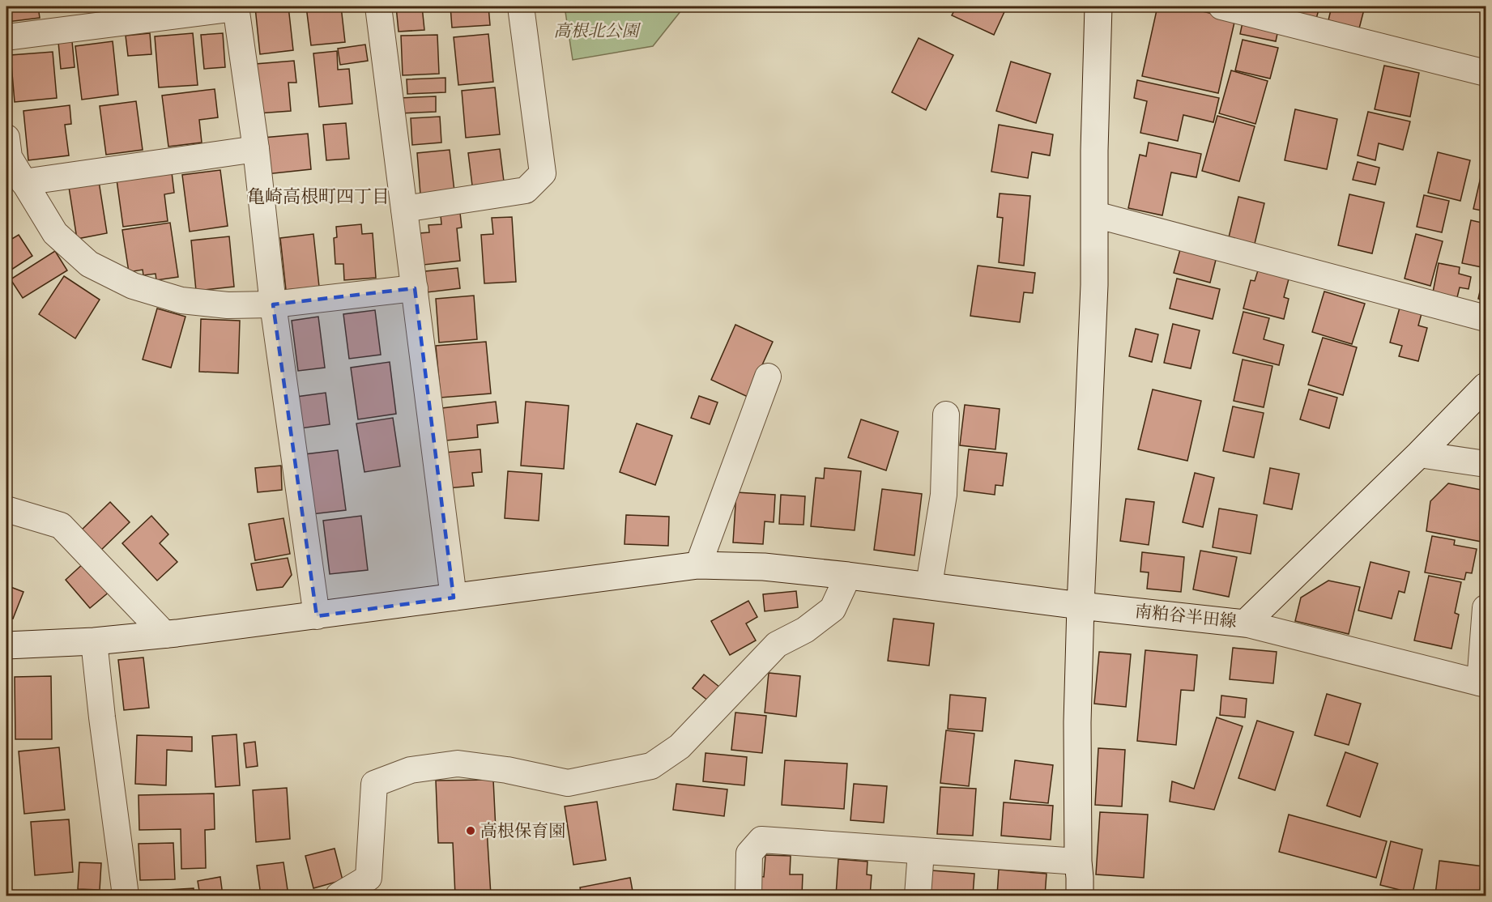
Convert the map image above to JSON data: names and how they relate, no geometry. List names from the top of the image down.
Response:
{
  "streets": {
    "street": ["南粕谷半田線"]
  },
  "districts": ["亀崎高根町四丁目"],
  "parks": ["高根北公園"],
  "places": ["高根保育園"]
}
